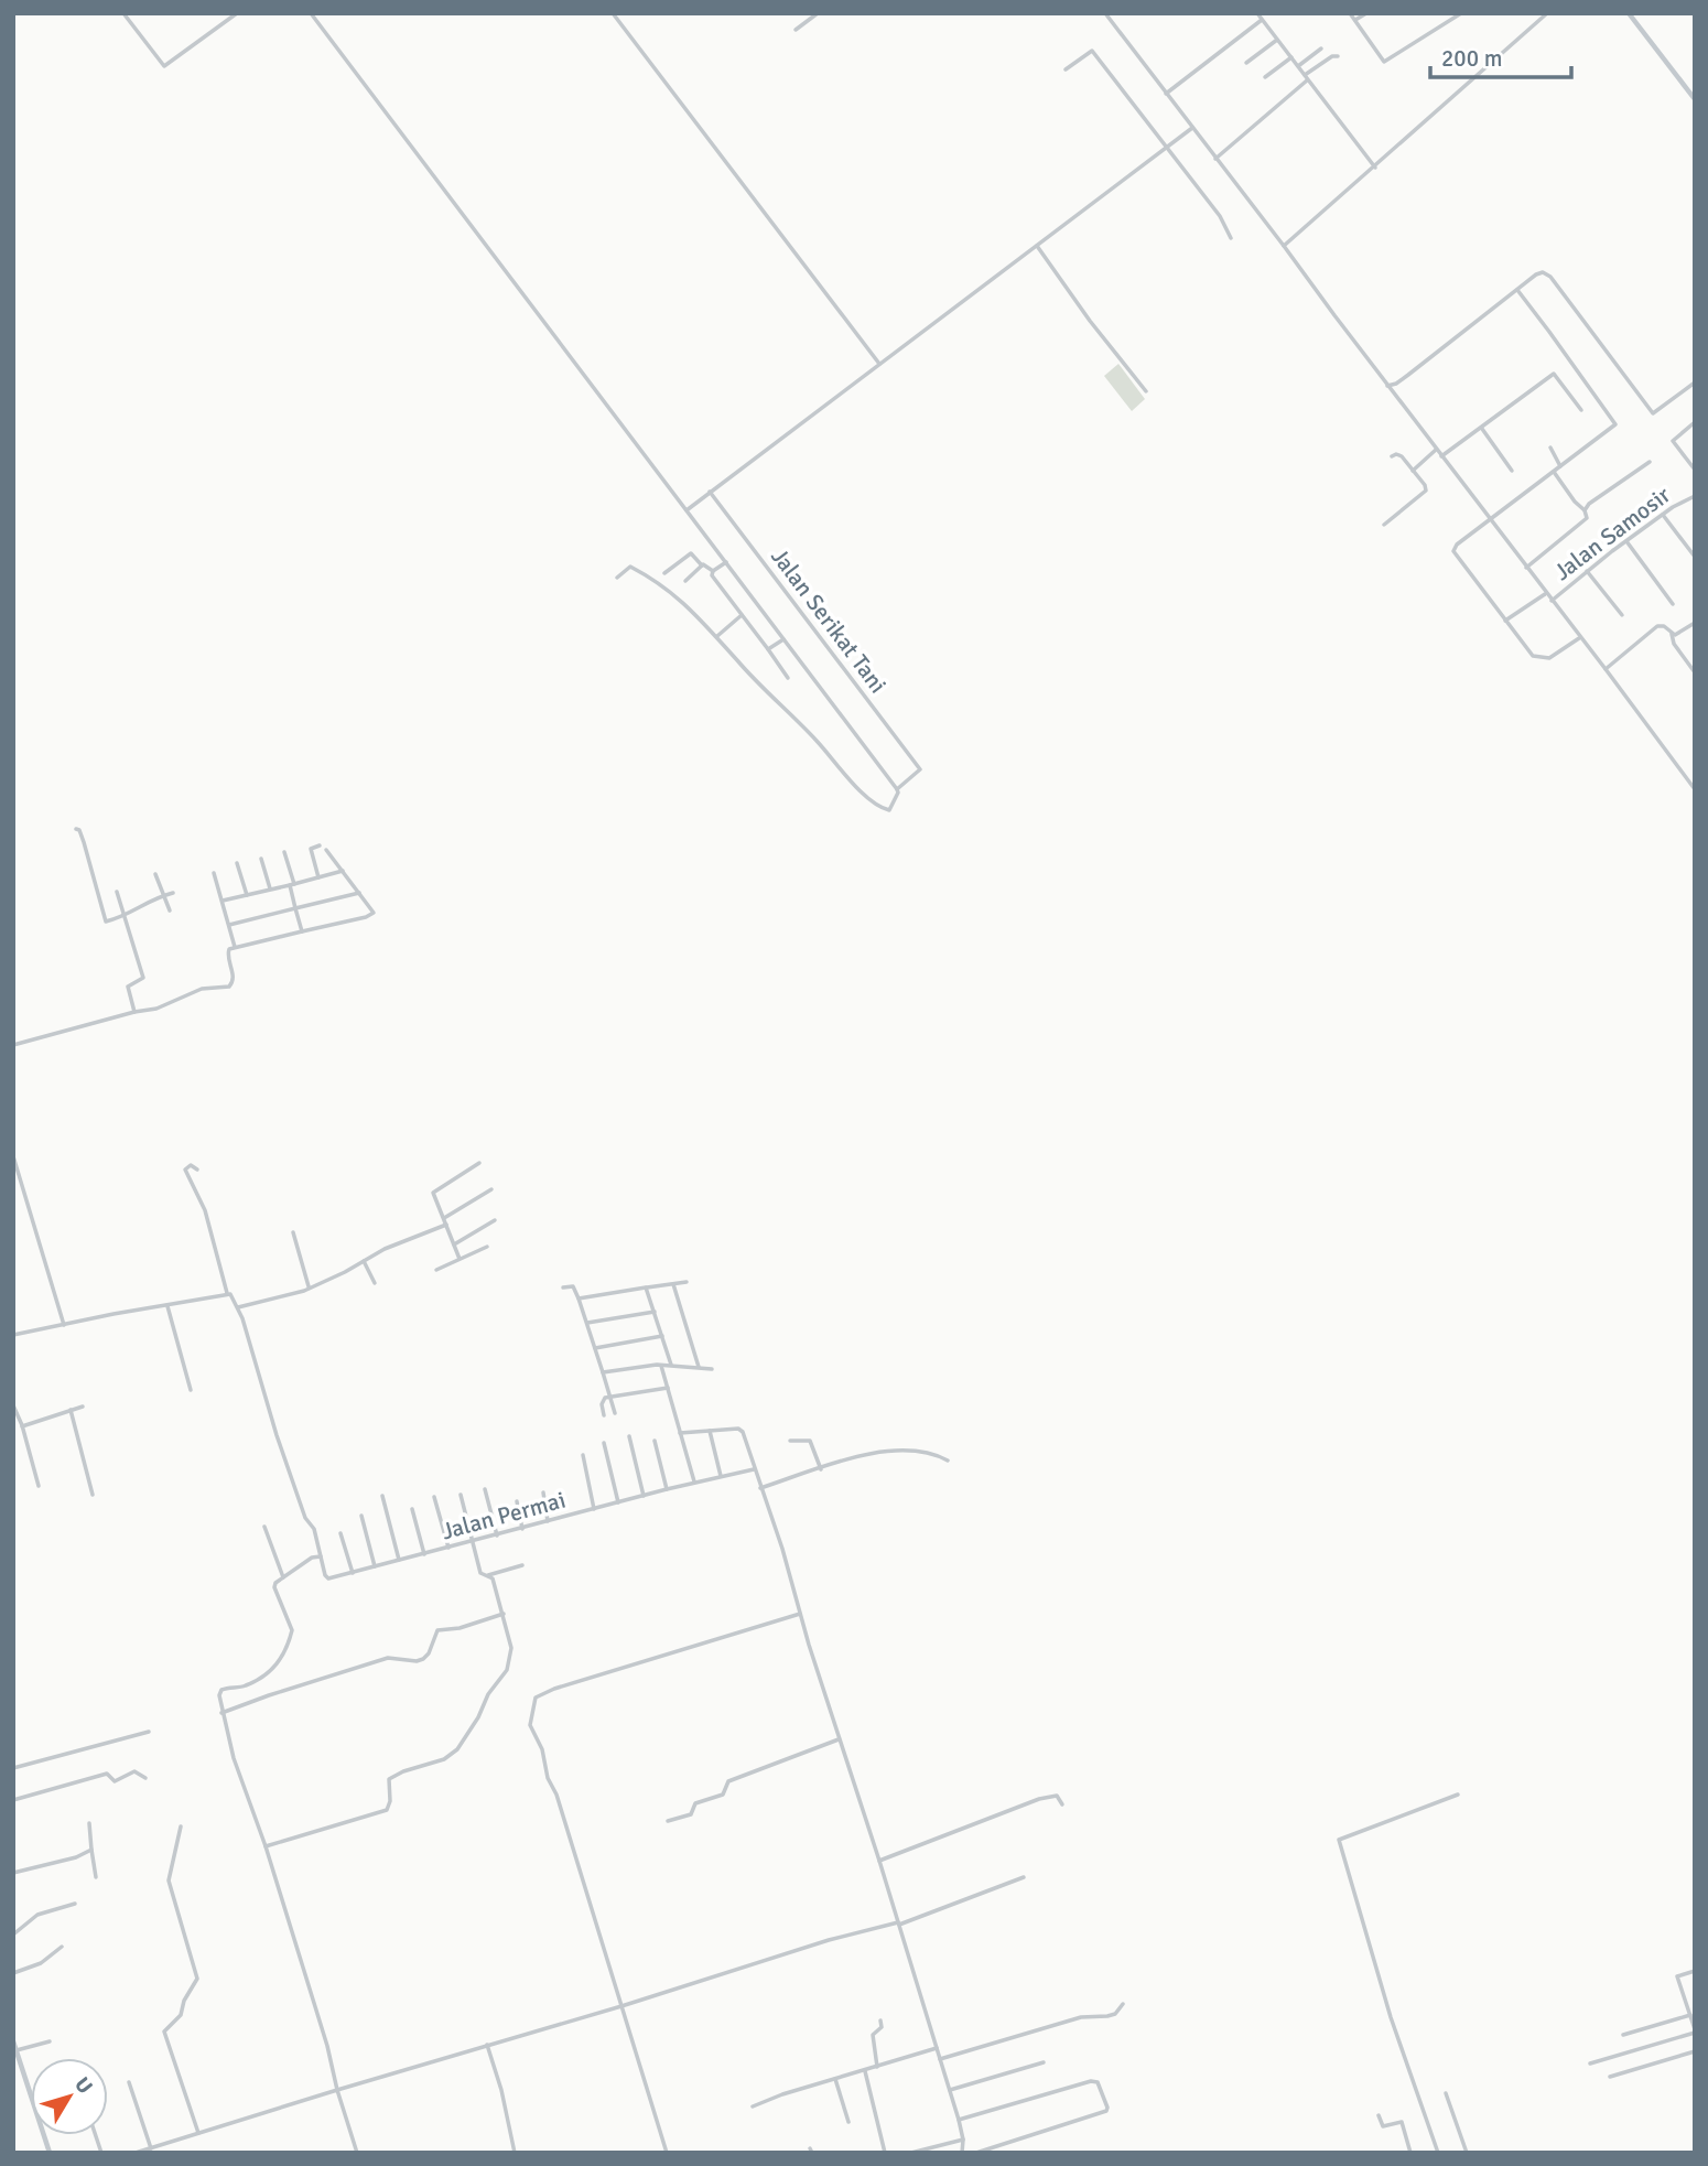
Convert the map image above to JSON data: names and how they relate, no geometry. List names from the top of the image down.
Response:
{
  "streets": {
    "street": ["Jalan Samosir", "Jalan Serikat Tani", "Jalan Permai"]
  },
  "scale_bar": "200 m",
  "north": "top right"
}
